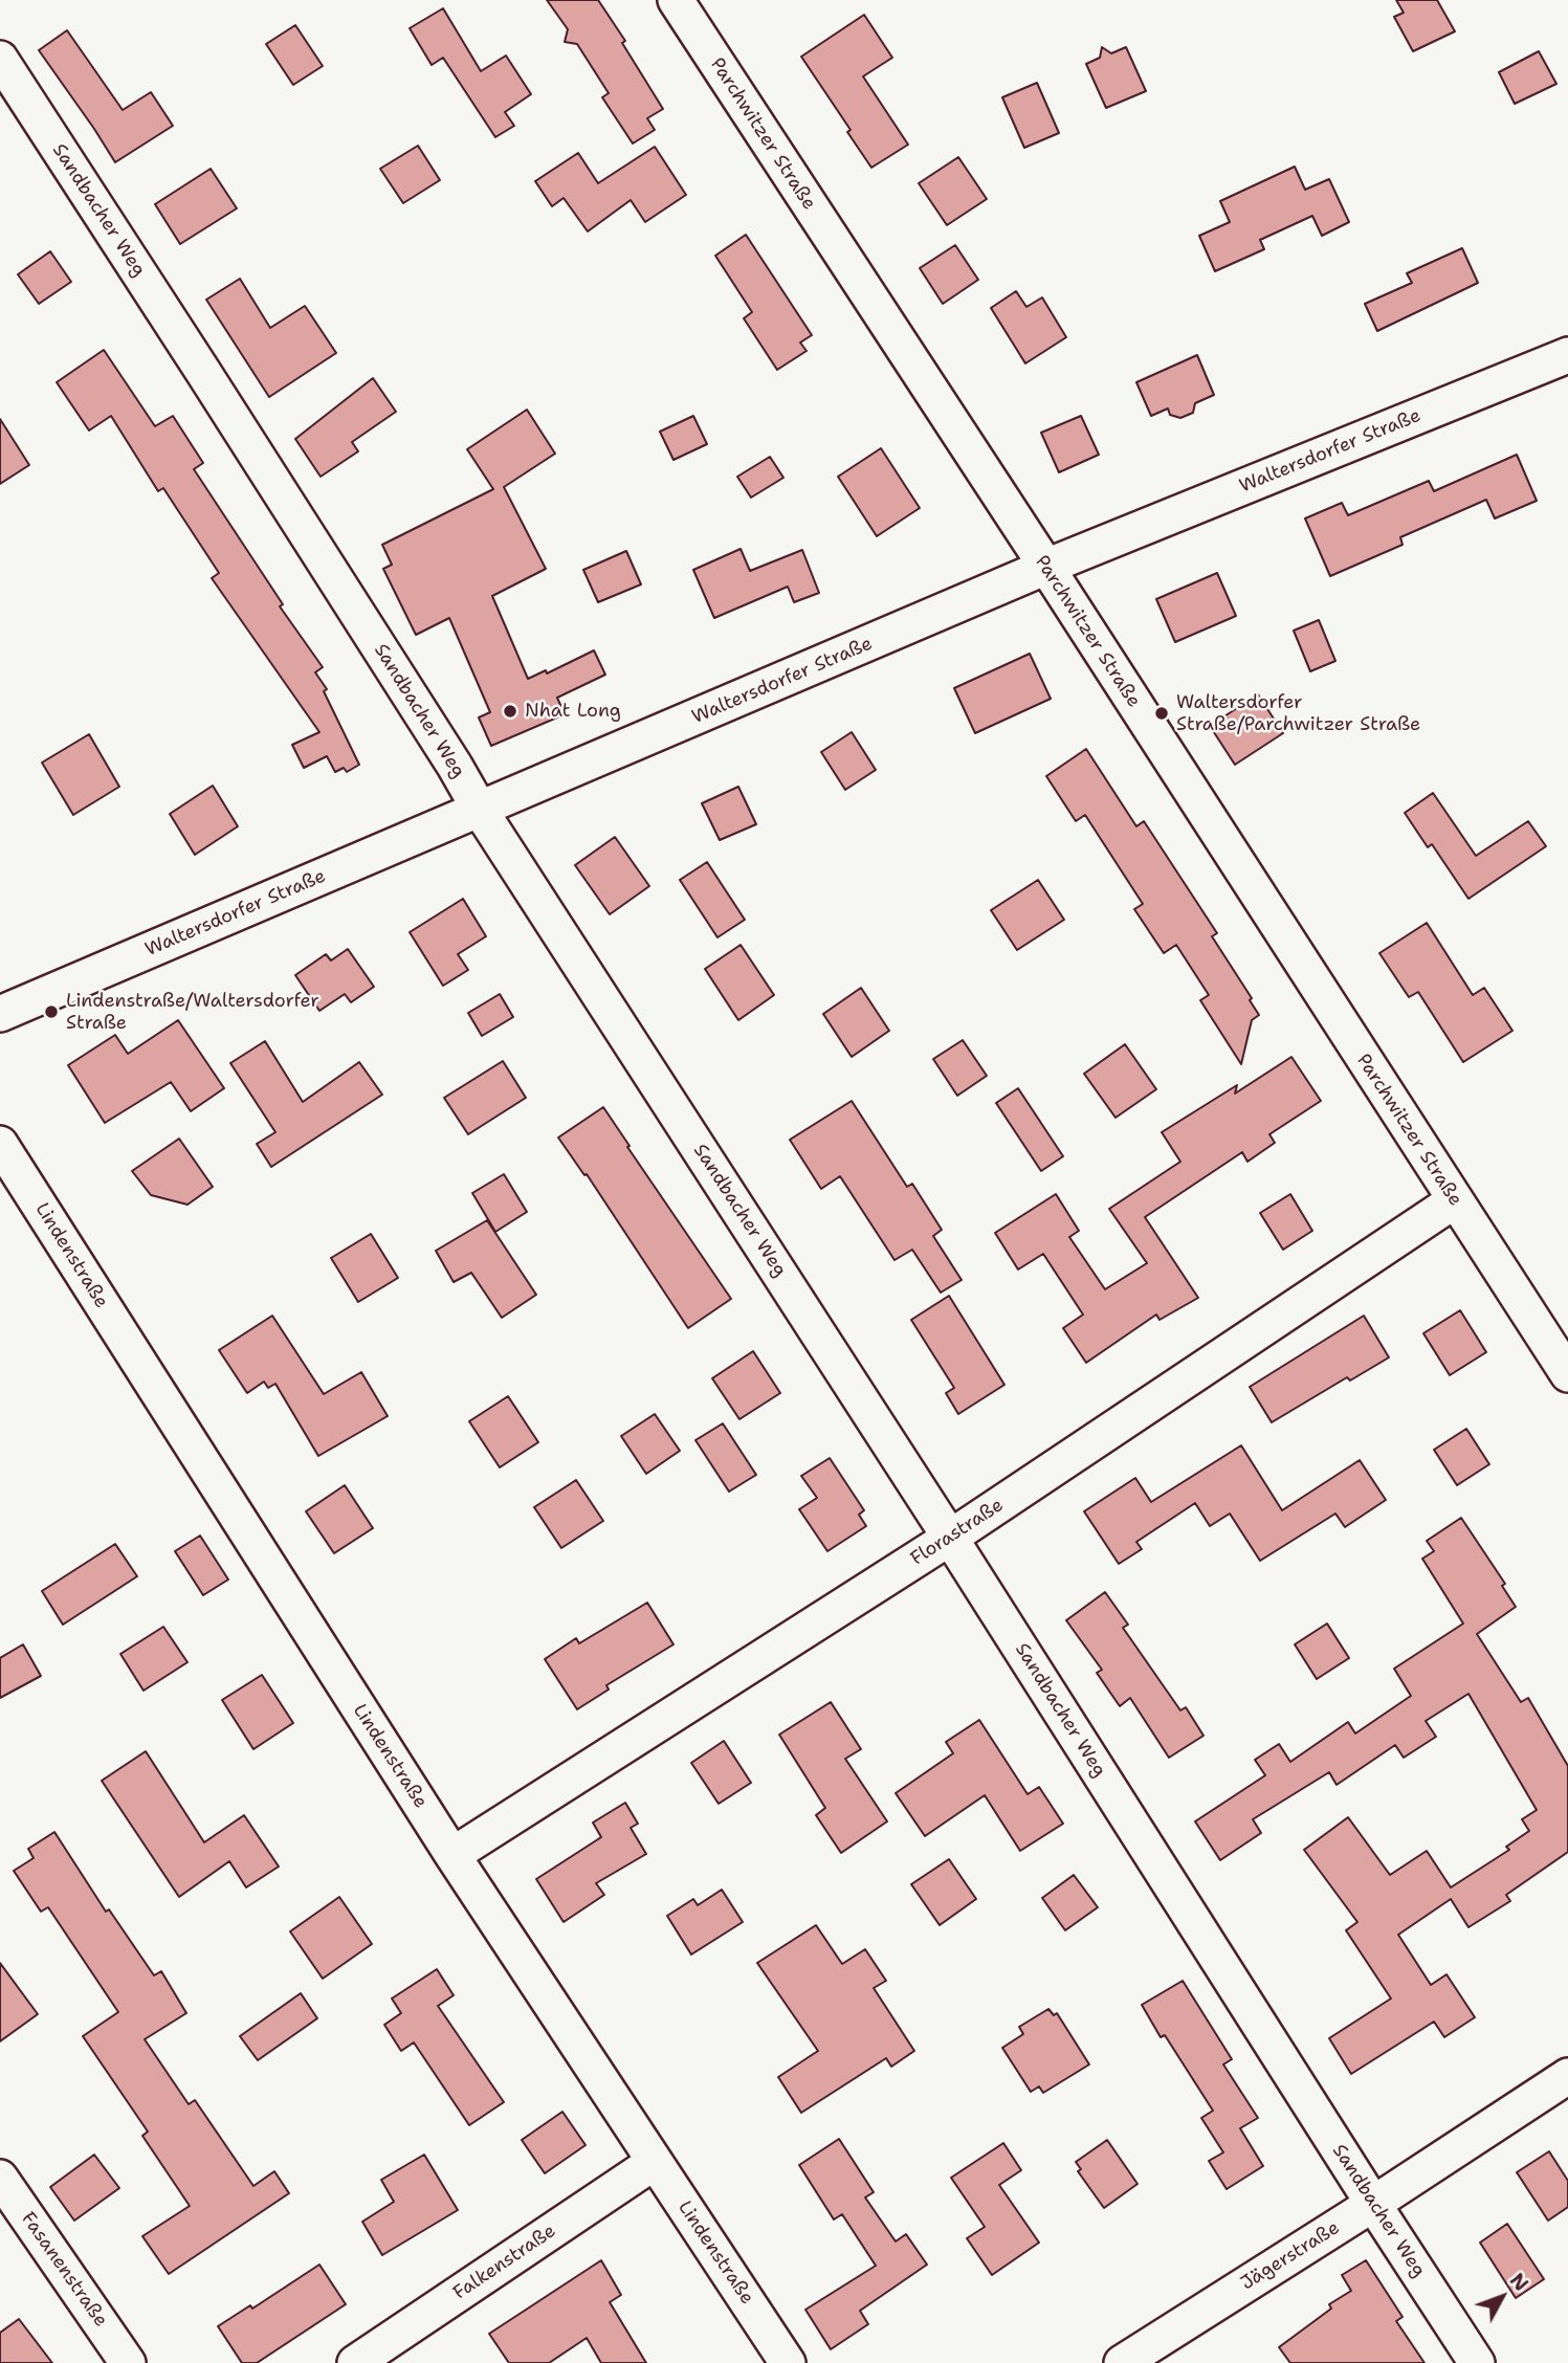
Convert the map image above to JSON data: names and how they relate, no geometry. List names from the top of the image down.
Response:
{
  "streets": {
    "street": [
      "Parchwitzer Straße",
      "Sandbacher Weg",
      "Waltersdorfer Straße",
      "Lindenstraße",
      "Florastraße",
      "Jägerstraße",
      "Falkenstraße",
      "Fasanenstraße"
    ]
  },
  "crossings": [
    ["Parchwitzer Straße", "Waltersdorfer Straße"],
    ["Parchwitzer Straße", "Florastraße"],
    ["Sandbacher Weg", "Waltersdorfer Straße"],
    ["Sandbacher Weg", "Florastraße"],
    ["Sandbacher Weg", "Jägerstraße"],
    ["Lindenstraße", "Florastraße"],
    ["Lindenstraße", "Falkenstraße"]
  ],
  "places": ["Nhat Long", "Waltersdorfer Straße/Parchwitzer Straße", "Lindenstraße/Waltersdorfer Straße"],
  "north": "top right"
}
